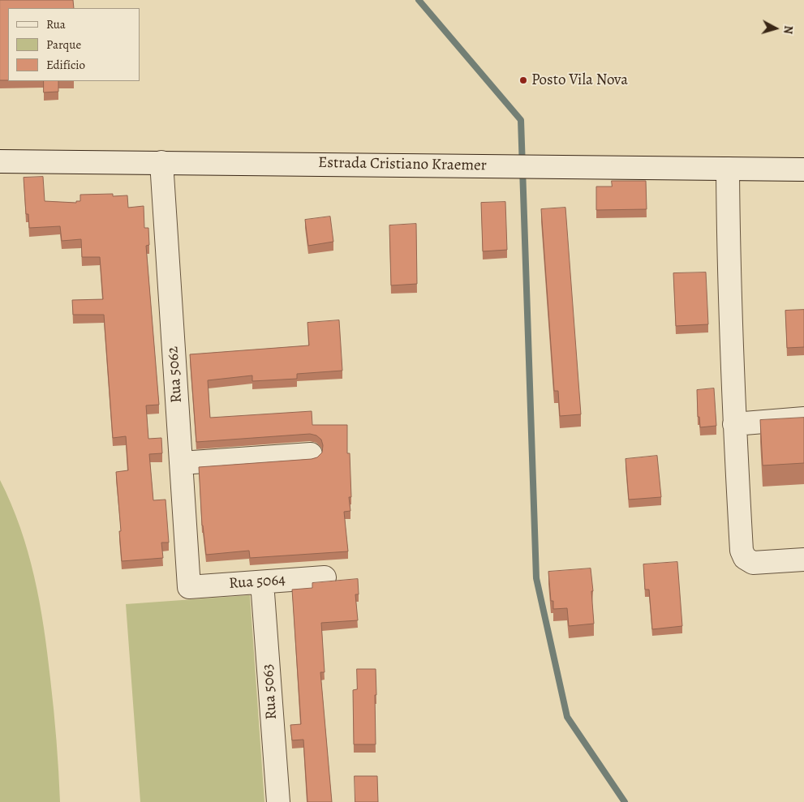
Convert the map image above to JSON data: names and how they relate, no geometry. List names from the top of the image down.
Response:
{
  "streets": {
    "street": [
      "Estrada Cristiano Kraemer",
      "Rua 5062",
      "Rua 5064",
      "Rua 5063"
    ]
  },
  "crossings": [
    ["Estrada Cristiano Kraemer", "Rua 5062"],
    ["Rua 5062", "Rua 5064"],
    ["Rua 5064", "Rua 5063"]
  ],
  "places": ["Posto Vila Nova"],
  "legend": ["Rua", "Parque", "Edifício"],
  "north": "right"
}
